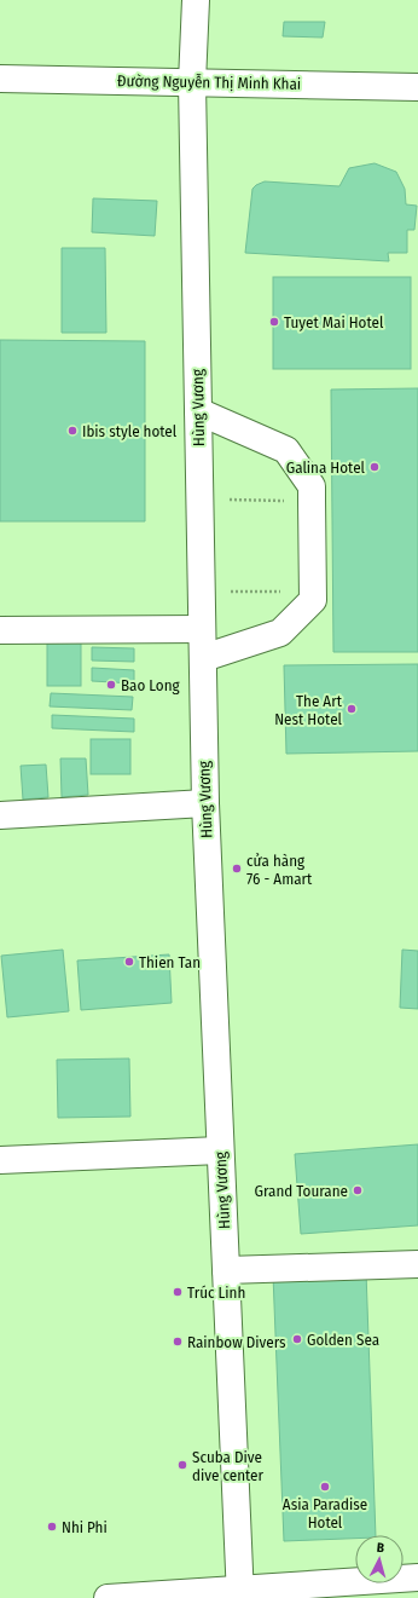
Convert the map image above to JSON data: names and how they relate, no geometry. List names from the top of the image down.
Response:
{
  "streets": {
    "street": ["Đường Nguyễn Thị Minh Khai", "Hùng Vương"]
  },
  "crossings": [
    ["Đường Nguyễn Thị Minh Khai", "Hùng Vương"]
  ],
  "places": [
    "Tuyet Mai Hotel",
    "Ibis style hotel",
    "Galina Hotel",
    "Bao Long",
    "The Art Nest Hotel",
    "cửa hàng 76 - Amart",
    "Thien Tan",
    "Grand Tourane",
    "Trúc Linh",
    "Golden Sea",
    "Rainbow Divers",
    "Scuba Dive dive center",
    "Asia Paradise Hotel",
    "Nhi Phi"
  ],
  "north": "top"
}
